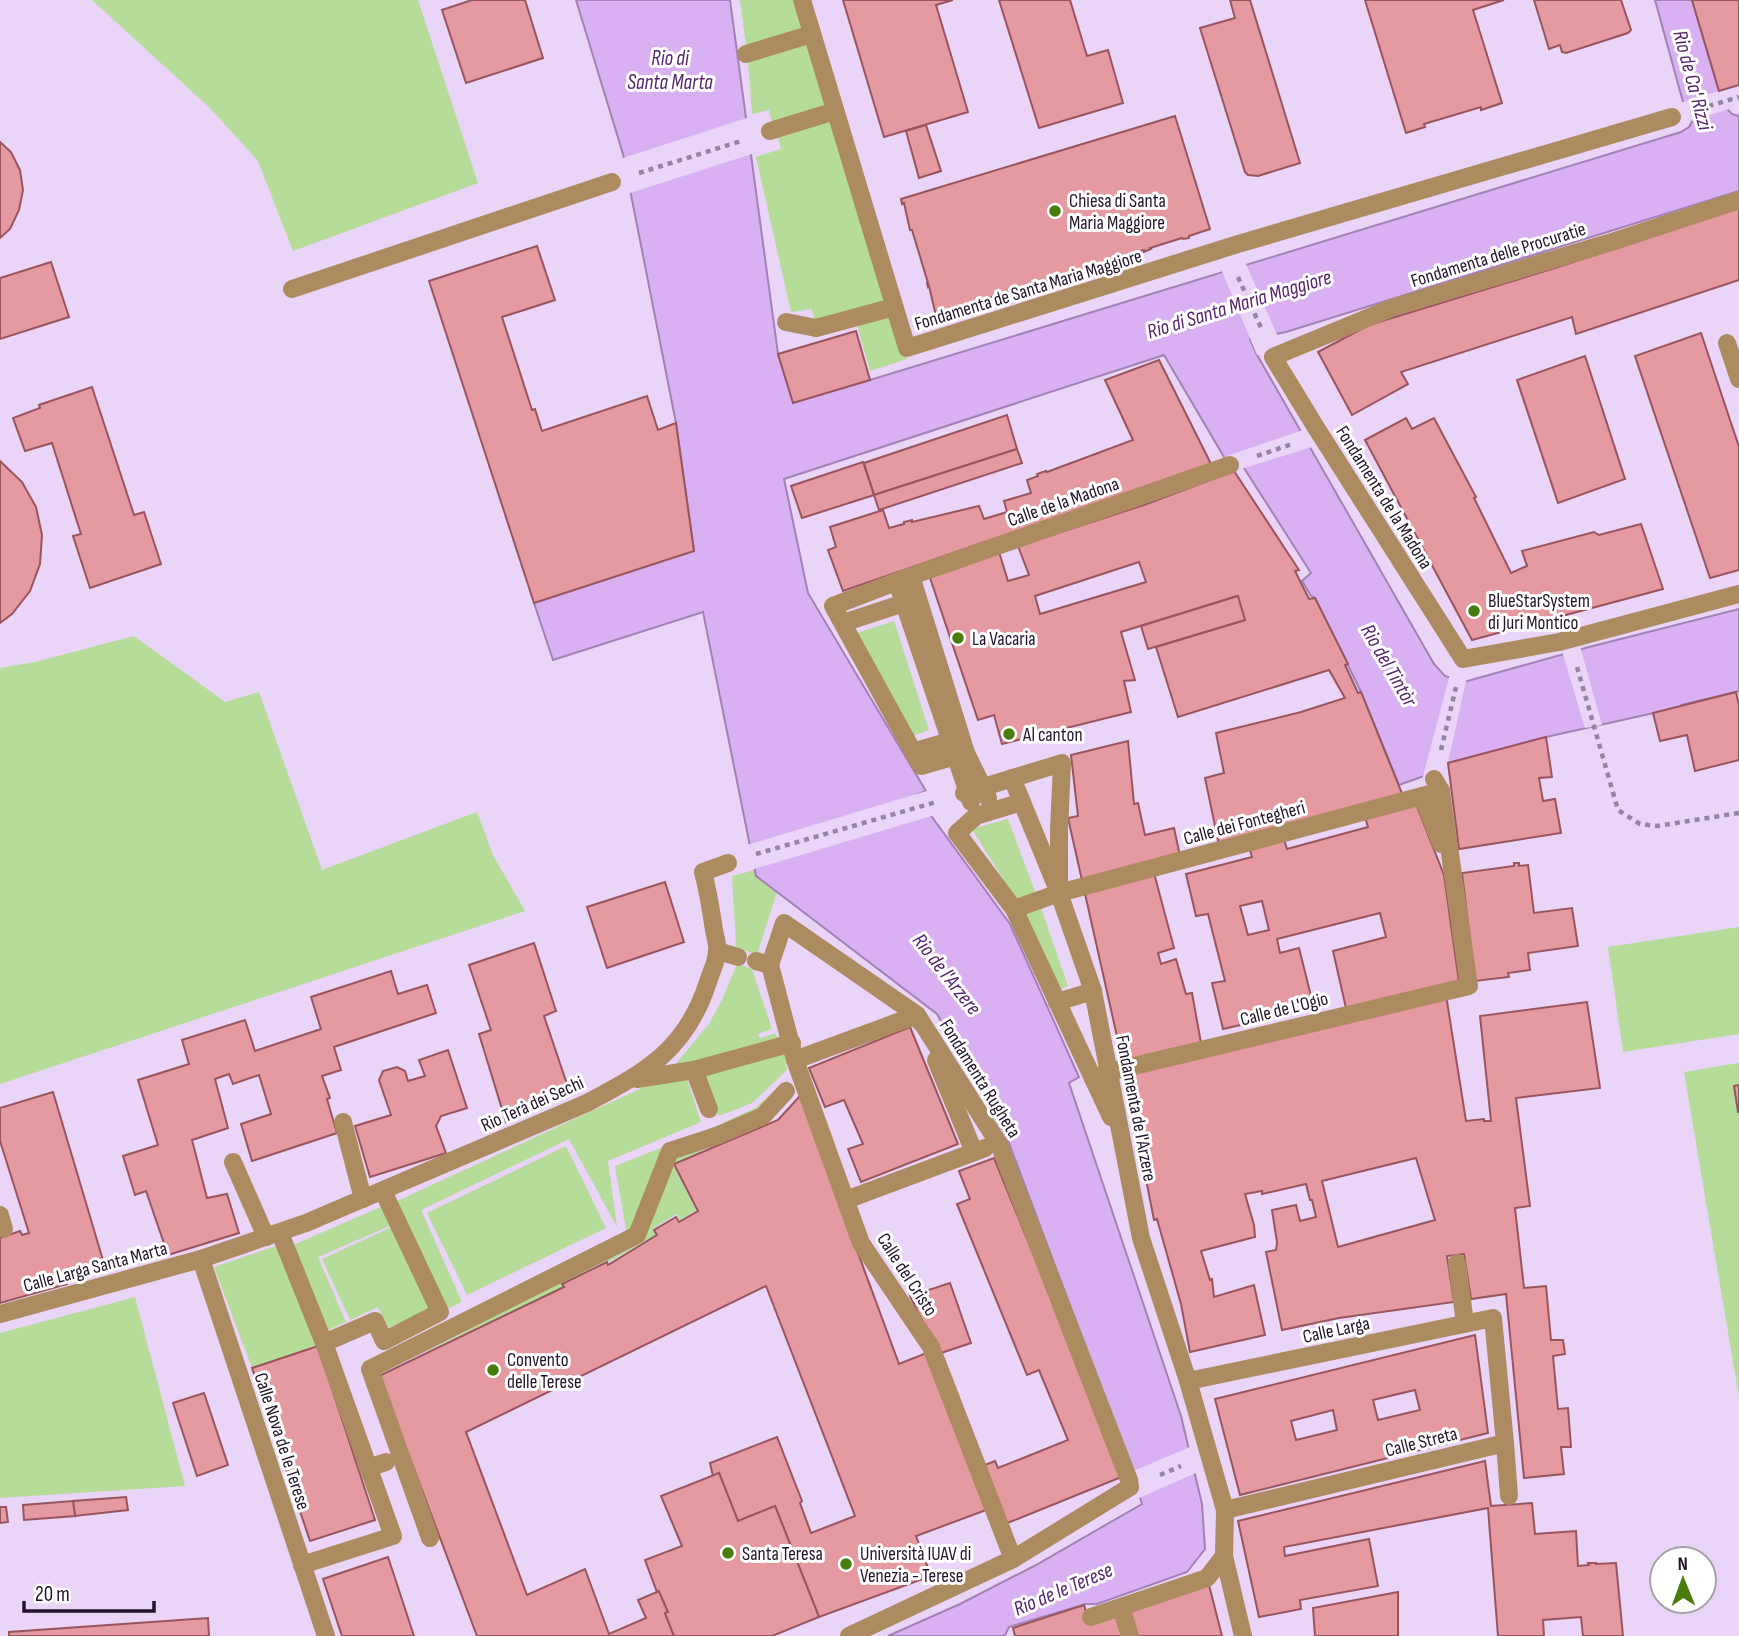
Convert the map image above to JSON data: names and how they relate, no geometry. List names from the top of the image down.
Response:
{
  "streets": {
    "street": [
      "Fondamenta delle Procuratie",
      "Fondamenta de Santa Maria Maggiore",
      "Fondamenta de la Madona",
      "Calle de la Madona",
      "Calle dei Fontegheri",
      "Calle de L'Ogio",
      "Fondamenta Rugheta",
      "Rio Terà dei Sechi",
      "Fondamenta de l'Arzere",
      "Calle Larga Santa Marta",
      "Calle del Cristo",
      "Calle Larga",
      "Calle Nova de le Terese",
      "Calle Streta"
    ]
  },
  "crossings": [
    ["Fondamenta delle Procuratie", "Fondamenta de la Madona"],
    ["Calle dei Fontegheri", "Fondamenta de l'Arzere"],
    ["Calle de L'Ogio", "Fondamenta de l'Arzere"],
    ["Fondamenta Rugheta", "Calle del Cristo"],
    ["Rio Terà dei Sechi", "Calle Larga Santa Marta"],
    ["Rio Terà dei Sechi", "Calle Nova de le Terese"],
    ["Fondamenta de l'Arzere", "Calle Larga"],
    ["Fondamenta de l'Arzere", "Calle Streta"],
    ["Calle Larga Santa Marta", "Calle Nova de le Terese"],
    ["Calle Larga", "Calle Streta"]
  ],
  "water": [
    "Rio di Santa Marta",
    "Rio de Ca' Rizzi",
    "Rio di Santa Maria Maggiore",
    "Rio del Tintòr",
    "Rio de l'Arzere",
    "Rio de le Terese"
  ],
  "places": [
    "Chiesa di Santa Maria Maggiore",
    "BlueStarSystem di Juri Montico",
    "La Vacaria",
    "Al canton",
    "Convento delle Terese",
    "Santa Teresa",
    "Università IUAV di Venezia - Terese"
  ],
  "scale_bar": "20 m",
  "north": "top"
}
